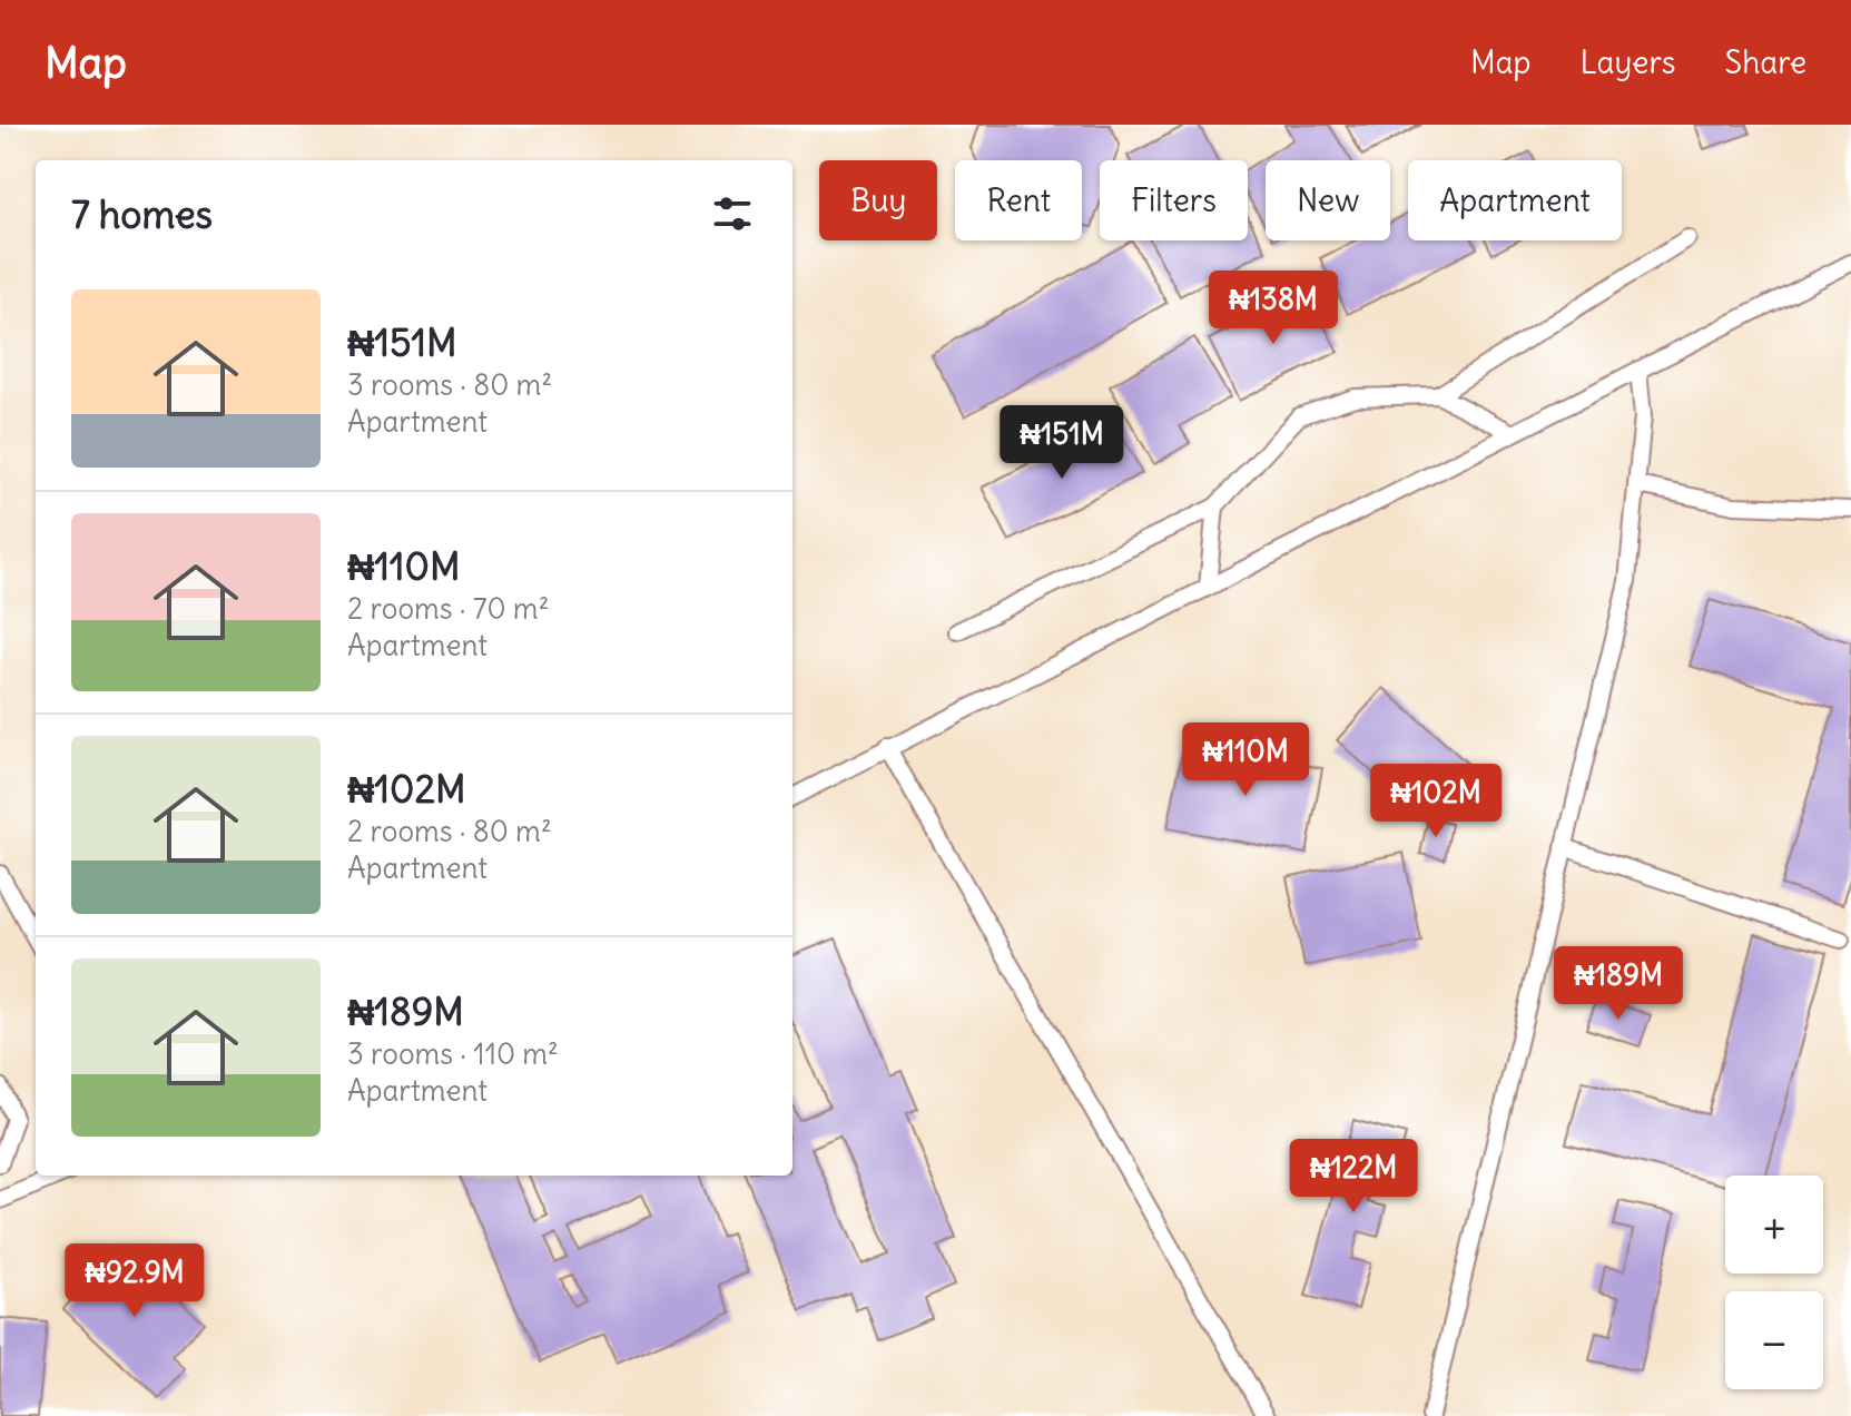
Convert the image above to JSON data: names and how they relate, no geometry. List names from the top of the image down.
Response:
{
  "page": {
    "header": "Map",
    "nav": ["Map", "Layers", "Share"],
    "chip": [
      "Buy",
      "Rent",
      "Filters",
      "New",
      "Apartment"
    ],
    "heading": "7 homes",
    "list": [
      {
        "name": "₦151M",
        "note": "3 rooms · 80 m² · Apartment"
      },
      {
        "name": "₦110M",
        "note": "2 rooms · 70 m² · Apartment"
      },
      {
        "name": "₦102M",
        "note": "2 rooms · 80 m² · Apartment"
      },
      {
        "name": "₦189M",
        "note": "3 rooms · 110 m² · Apartment"
      }
    ],
    "price": [
      "₦138M",
      "₦151M",
      "₦110M",
      "₦102M",
      "₦189M",
      "₦122M",
      "₦92.9M"
    ],
    "map_buttons": ["+", "−"]
  }
}
